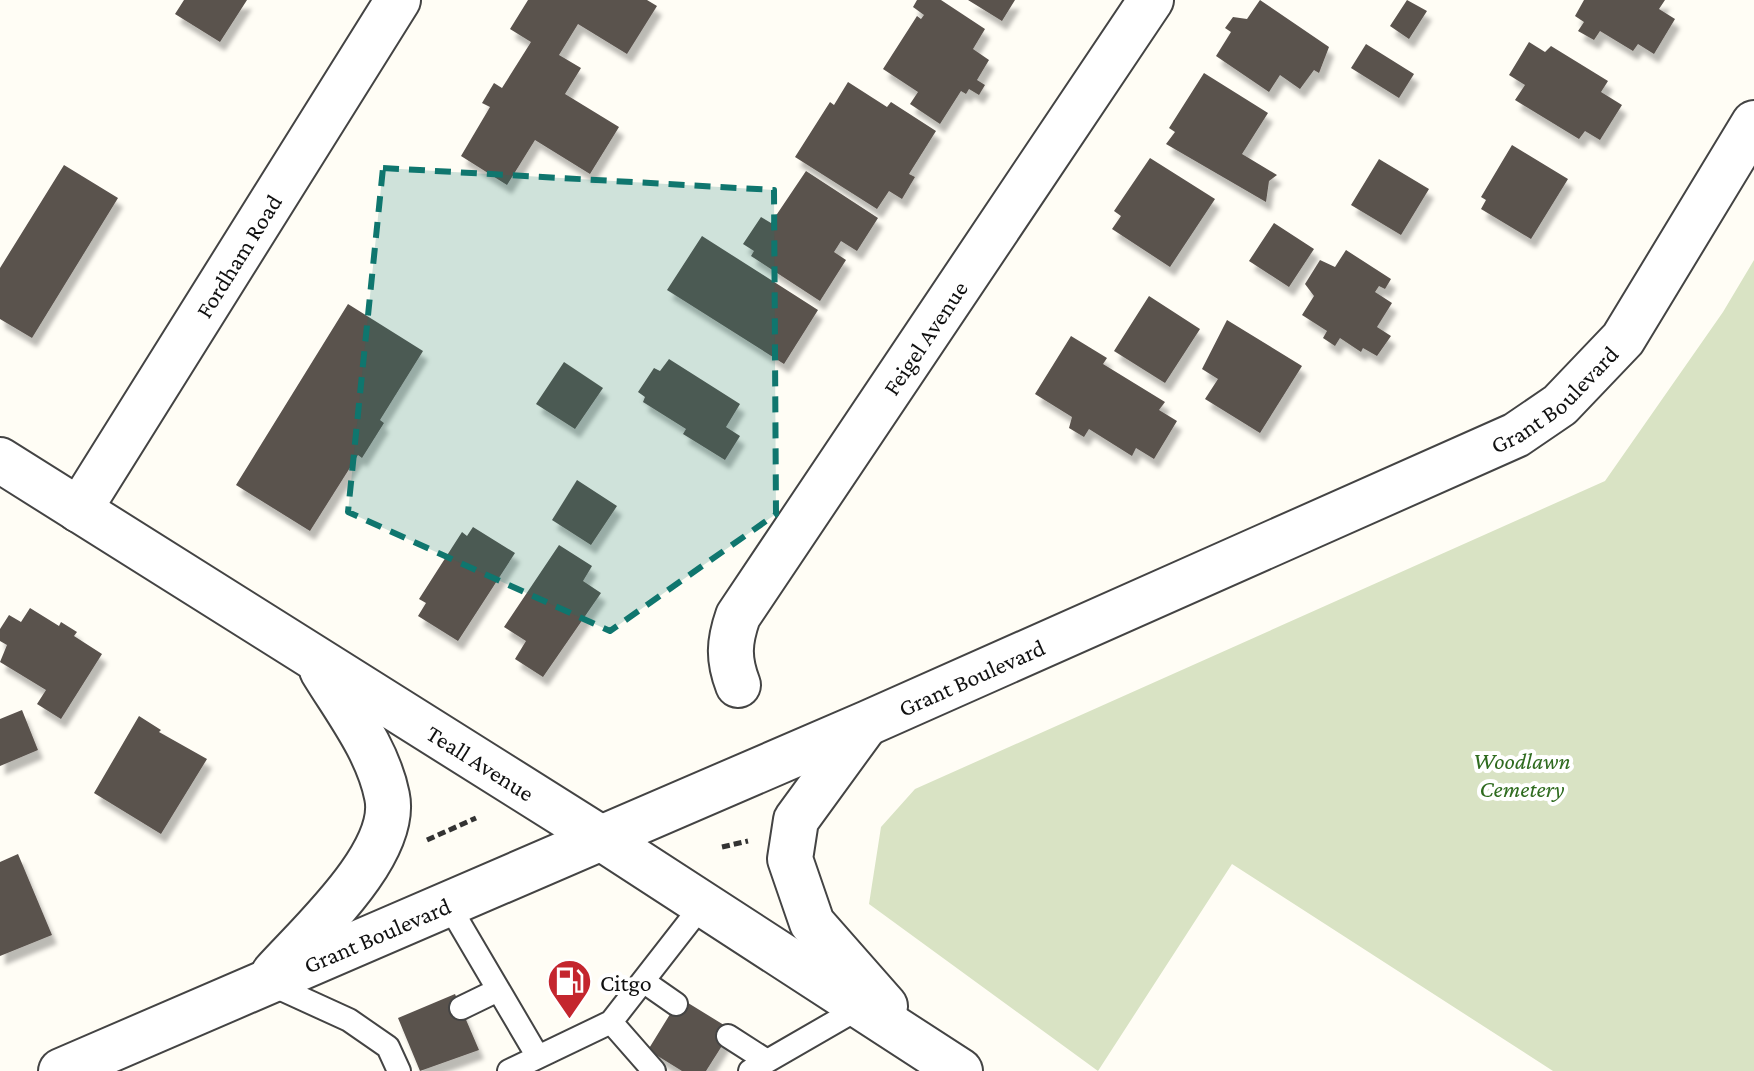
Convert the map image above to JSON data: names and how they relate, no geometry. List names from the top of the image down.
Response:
{
  "streets": {
    "street": [
      "Fordham Road",
      "Feigel Avenue",
      "Grant Boulevard",
      "Teall Avenue"
    ]
  },
  "crossings": [
    ["Fordham Road", "Teall Avenue"],
    ["Grant Boulevard", "Teall Avenue"]
  ],
  "parks": ["Woodlawn Cemetery"],
  "places": {
    "fuel station": ["Citgo"]
  }
}
